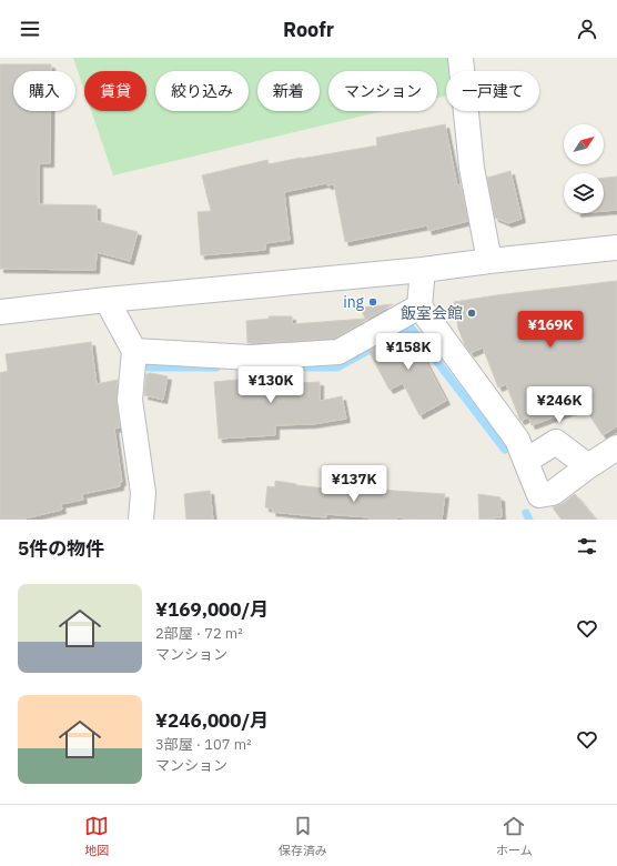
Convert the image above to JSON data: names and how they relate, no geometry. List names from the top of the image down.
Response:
{
  "places": ["ing", "飯室会館"],
  "north": "top right",
  "page": {
    "header": "Roofr",
    "chip": [
      "購入",
      "賃貸",
      "絞り込み",
      "新着",
      "マンション",
      "一戸建て"
    ],
    "price": [
      "¥169K",
      "¥158K",
      "¥130K",
      "¥246K",
      "¥137K"
    ],
    "heading": "5件の物件",
    "list": [
      {
        "name": "¥169,000/月",
        "note": "2部屋 · 72 m² · マンション"
      },
      {
        "name": "¥246,000/月",
        "note": "3部屋 · 107 m² · マンション"
      }
    ],
    "tabs": ["地図", "保存済み", "ホーム"]
  }
}
